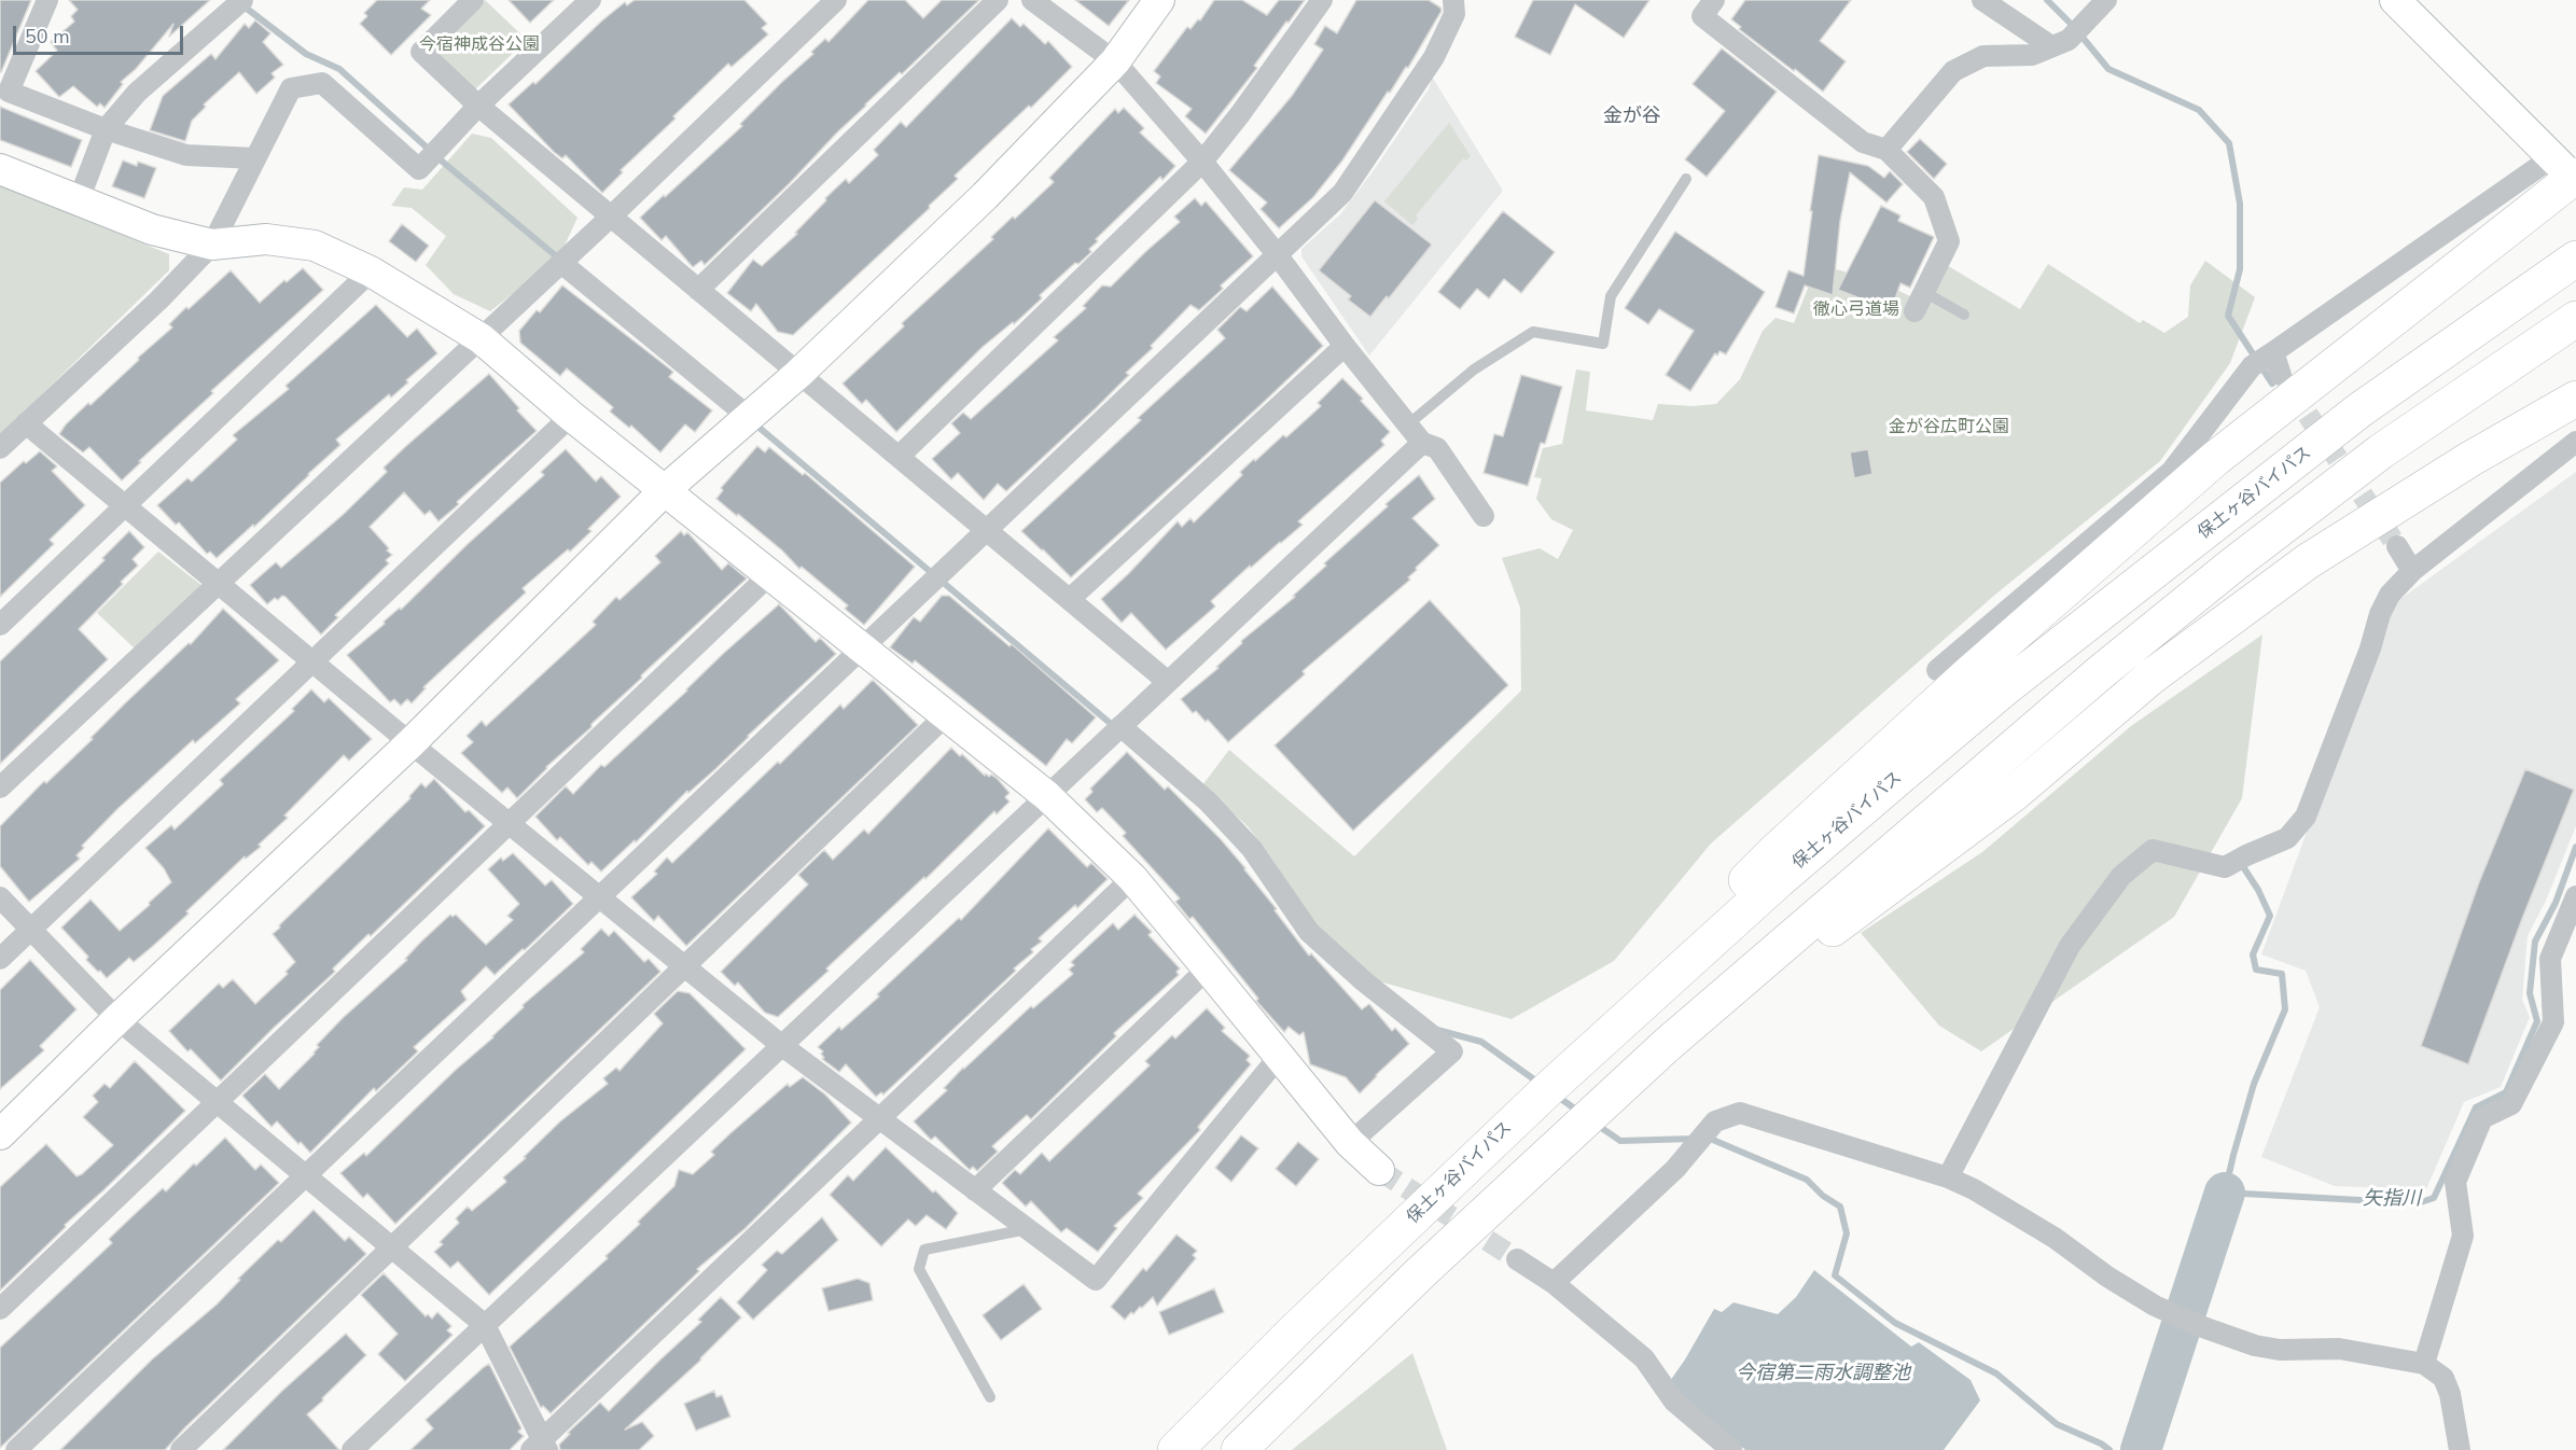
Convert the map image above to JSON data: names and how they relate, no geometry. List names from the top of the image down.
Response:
{
  "streets": {
    "highway": ["保土ヶ谷バイパス"]
  },
  "districts": ["金が谷"],
  "water": ["矢指川", "今宿第二雨水調整池"],
  "parks": ["今宿神成谷公園", "徹心弓道場", "金が谷広町公園"],
  "scale_bar": "50 m"
}
